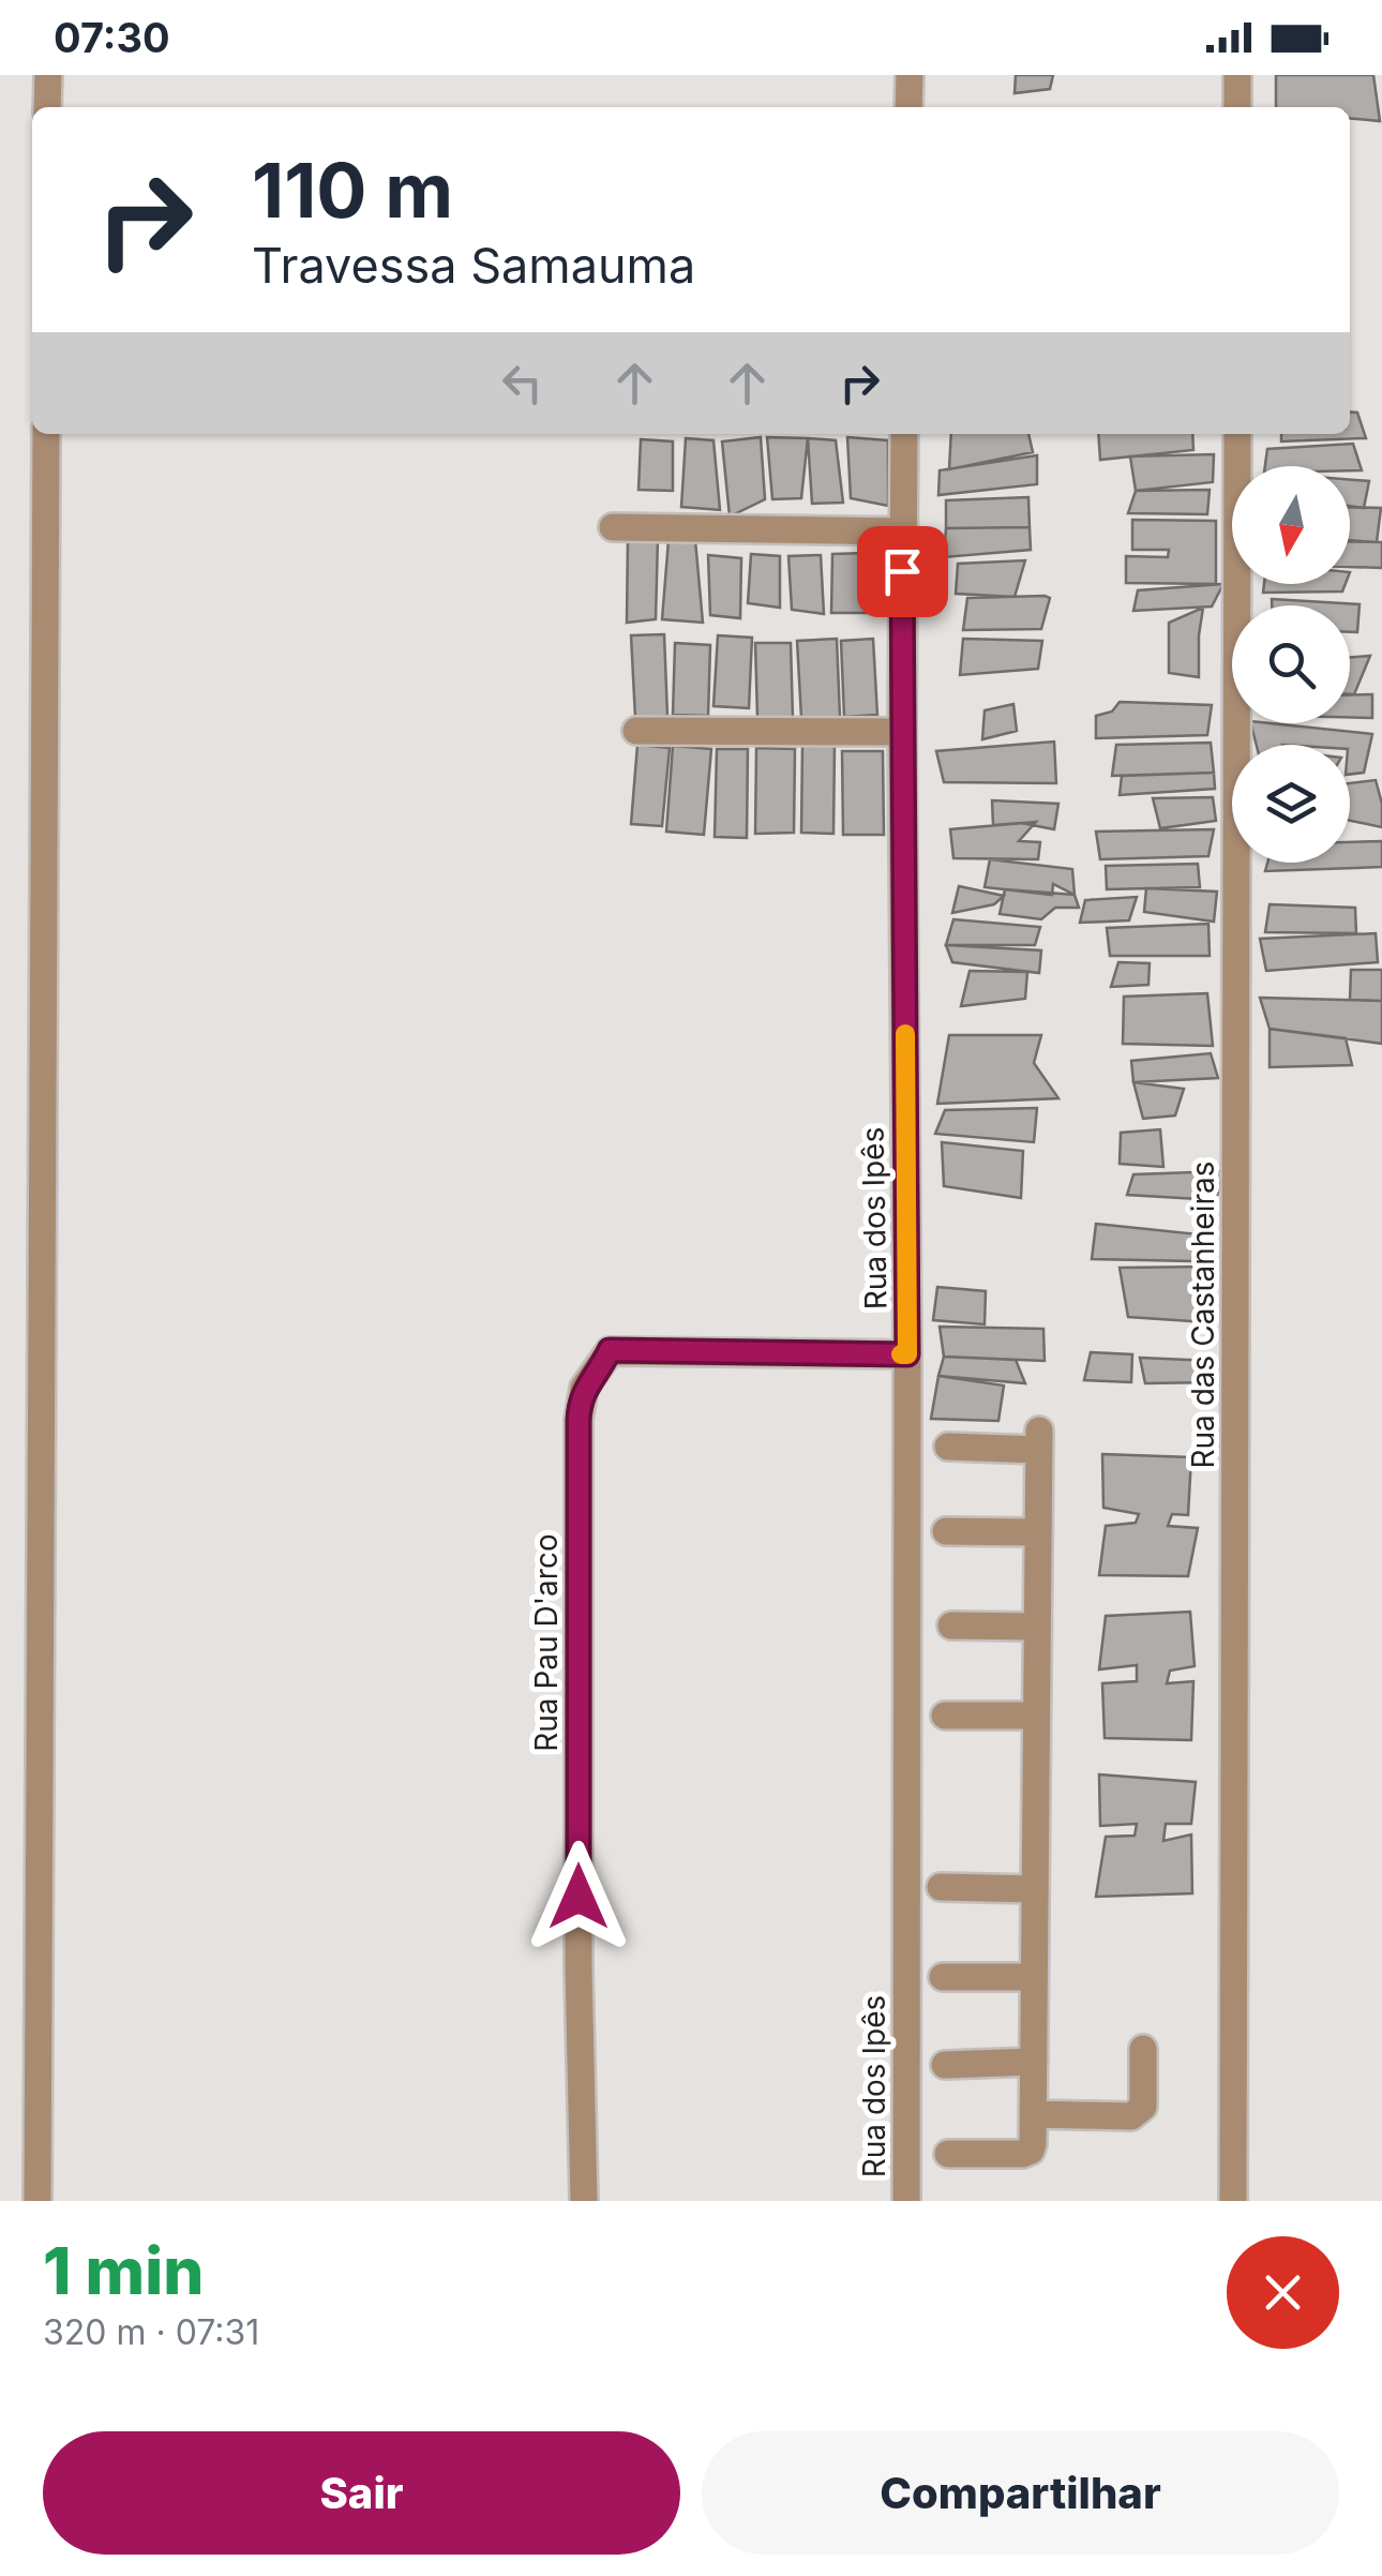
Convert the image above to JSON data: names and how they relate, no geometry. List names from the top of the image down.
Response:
{
  "streets": {
    "street": ["Rua dos Ipês", "Rua das Castanheiras", "Rua Pau D'arco"]
  },
  "crossings": [
    ["Rua dos Ipês", "Rua Pau D'arco"]
  ],
  "north": "bottom",
  "page": {
    "status": "07:30",
    "turn": ["110 m", "Travessa Samauma"],
    "heading": ["1 min", "320 m · 07:31"],
    "buttons": ["Sair", "Compartilhar"]
  }
}
